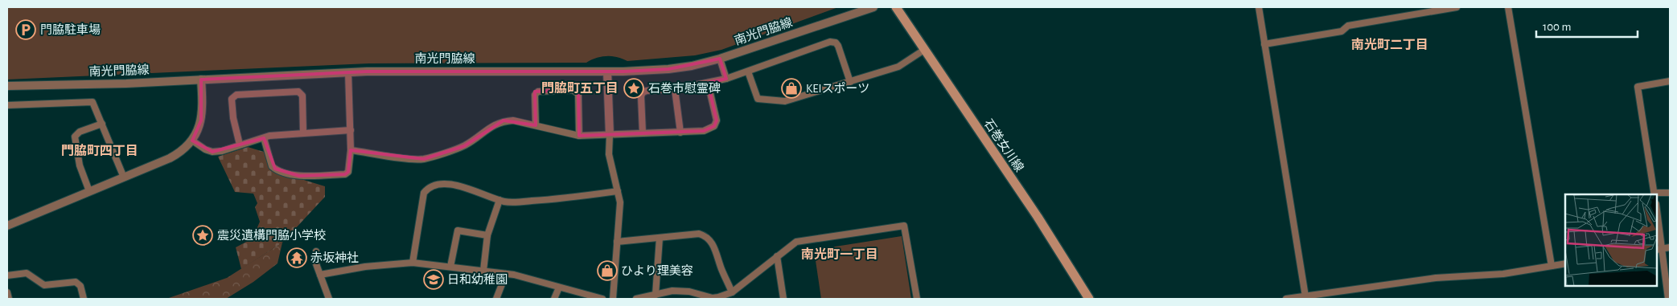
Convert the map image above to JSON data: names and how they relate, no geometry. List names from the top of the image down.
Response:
{
  "streets": {
    "main road": ["石巻女川線"],
    "street": ["南光門脇線"]
  },
  "districts": [
    "南光町二丁目",
    "門脇町五丁目",
    "門脇町四丁目",
    "南光町一丁目"
  ],
  "places": {
    "parking": ["門脇駐車場"],
    "place": ["石巻市慰霊碑", "震災遺構門脇小学校"],
    "shop": ["KEIスポーツ", "ひより理美容"],
    "temple": ["赤坂神社"],
    "school or university": ["日和幼稚園"]
  },
  "scale_bar": "100 m"
}
